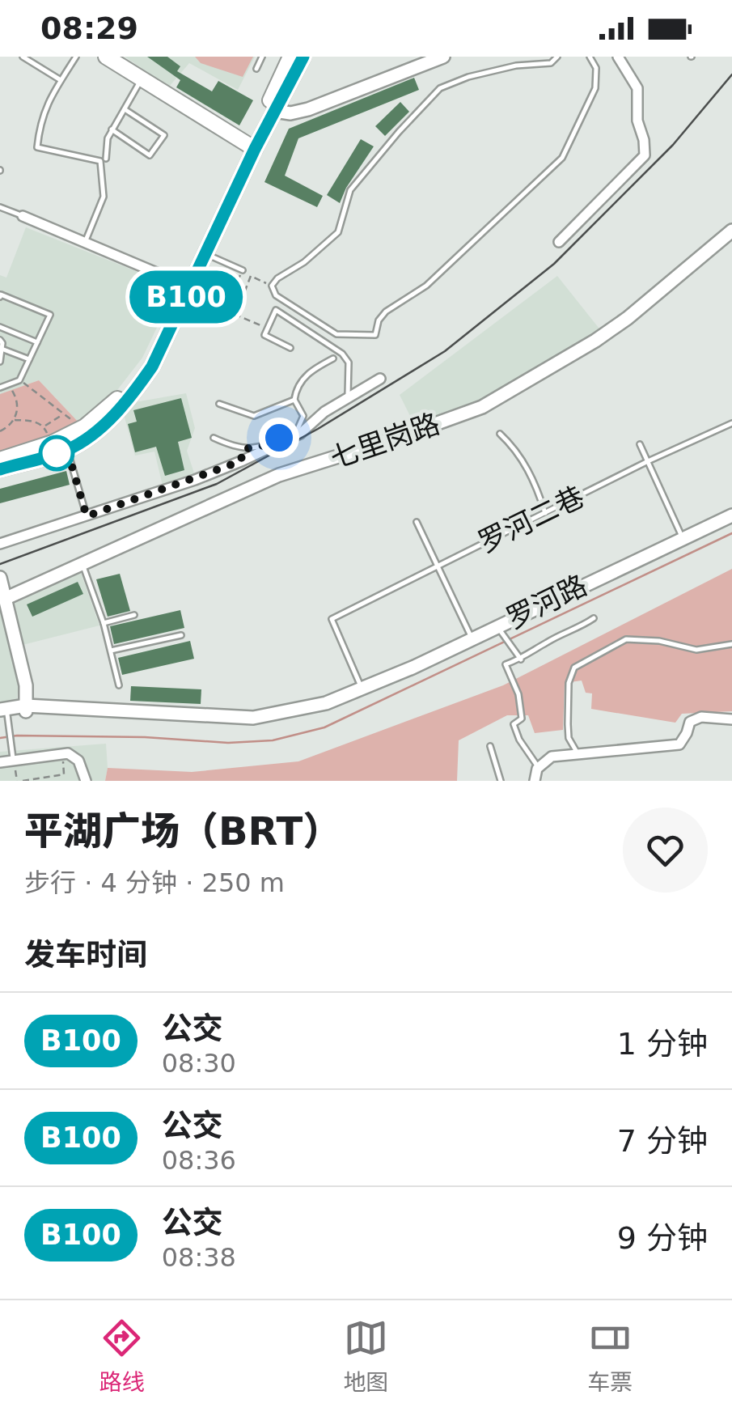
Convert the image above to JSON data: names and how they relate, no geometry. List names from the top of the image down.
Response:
{
  "streets": {
    "main road": ["七里岗路", "罗河路"],
    "lane": ["罗河二巷"]
  },
  "crossings": [
    ["罗河二巷", "罗河路"]
  ],
  "lines": ["bus line B100"],
  "page": {
    "status": "08:29",
    "on_map": "B100",
    "heading": [
      ["平湖广场（BRT）", "步行 · 4 分钟 · 250 m"],
      "发车时间"
    ],
    "list": [
      {
        "mark": "B100",
        "name": "公交",
        "note": "08:30",
        "value": "1 分钟"
      },
      {
        "mark": "B100",
        "name": "公交",
        "note": "08:36",
        "value": "7 分钟"
      },
      {
        "mark": "B100",
        "name": "公交",
        "note": "08:38",
        "value": "9 分钟"
      }
    ],
    "tabs": ["路线", "地图", "车票"]
  }
}
